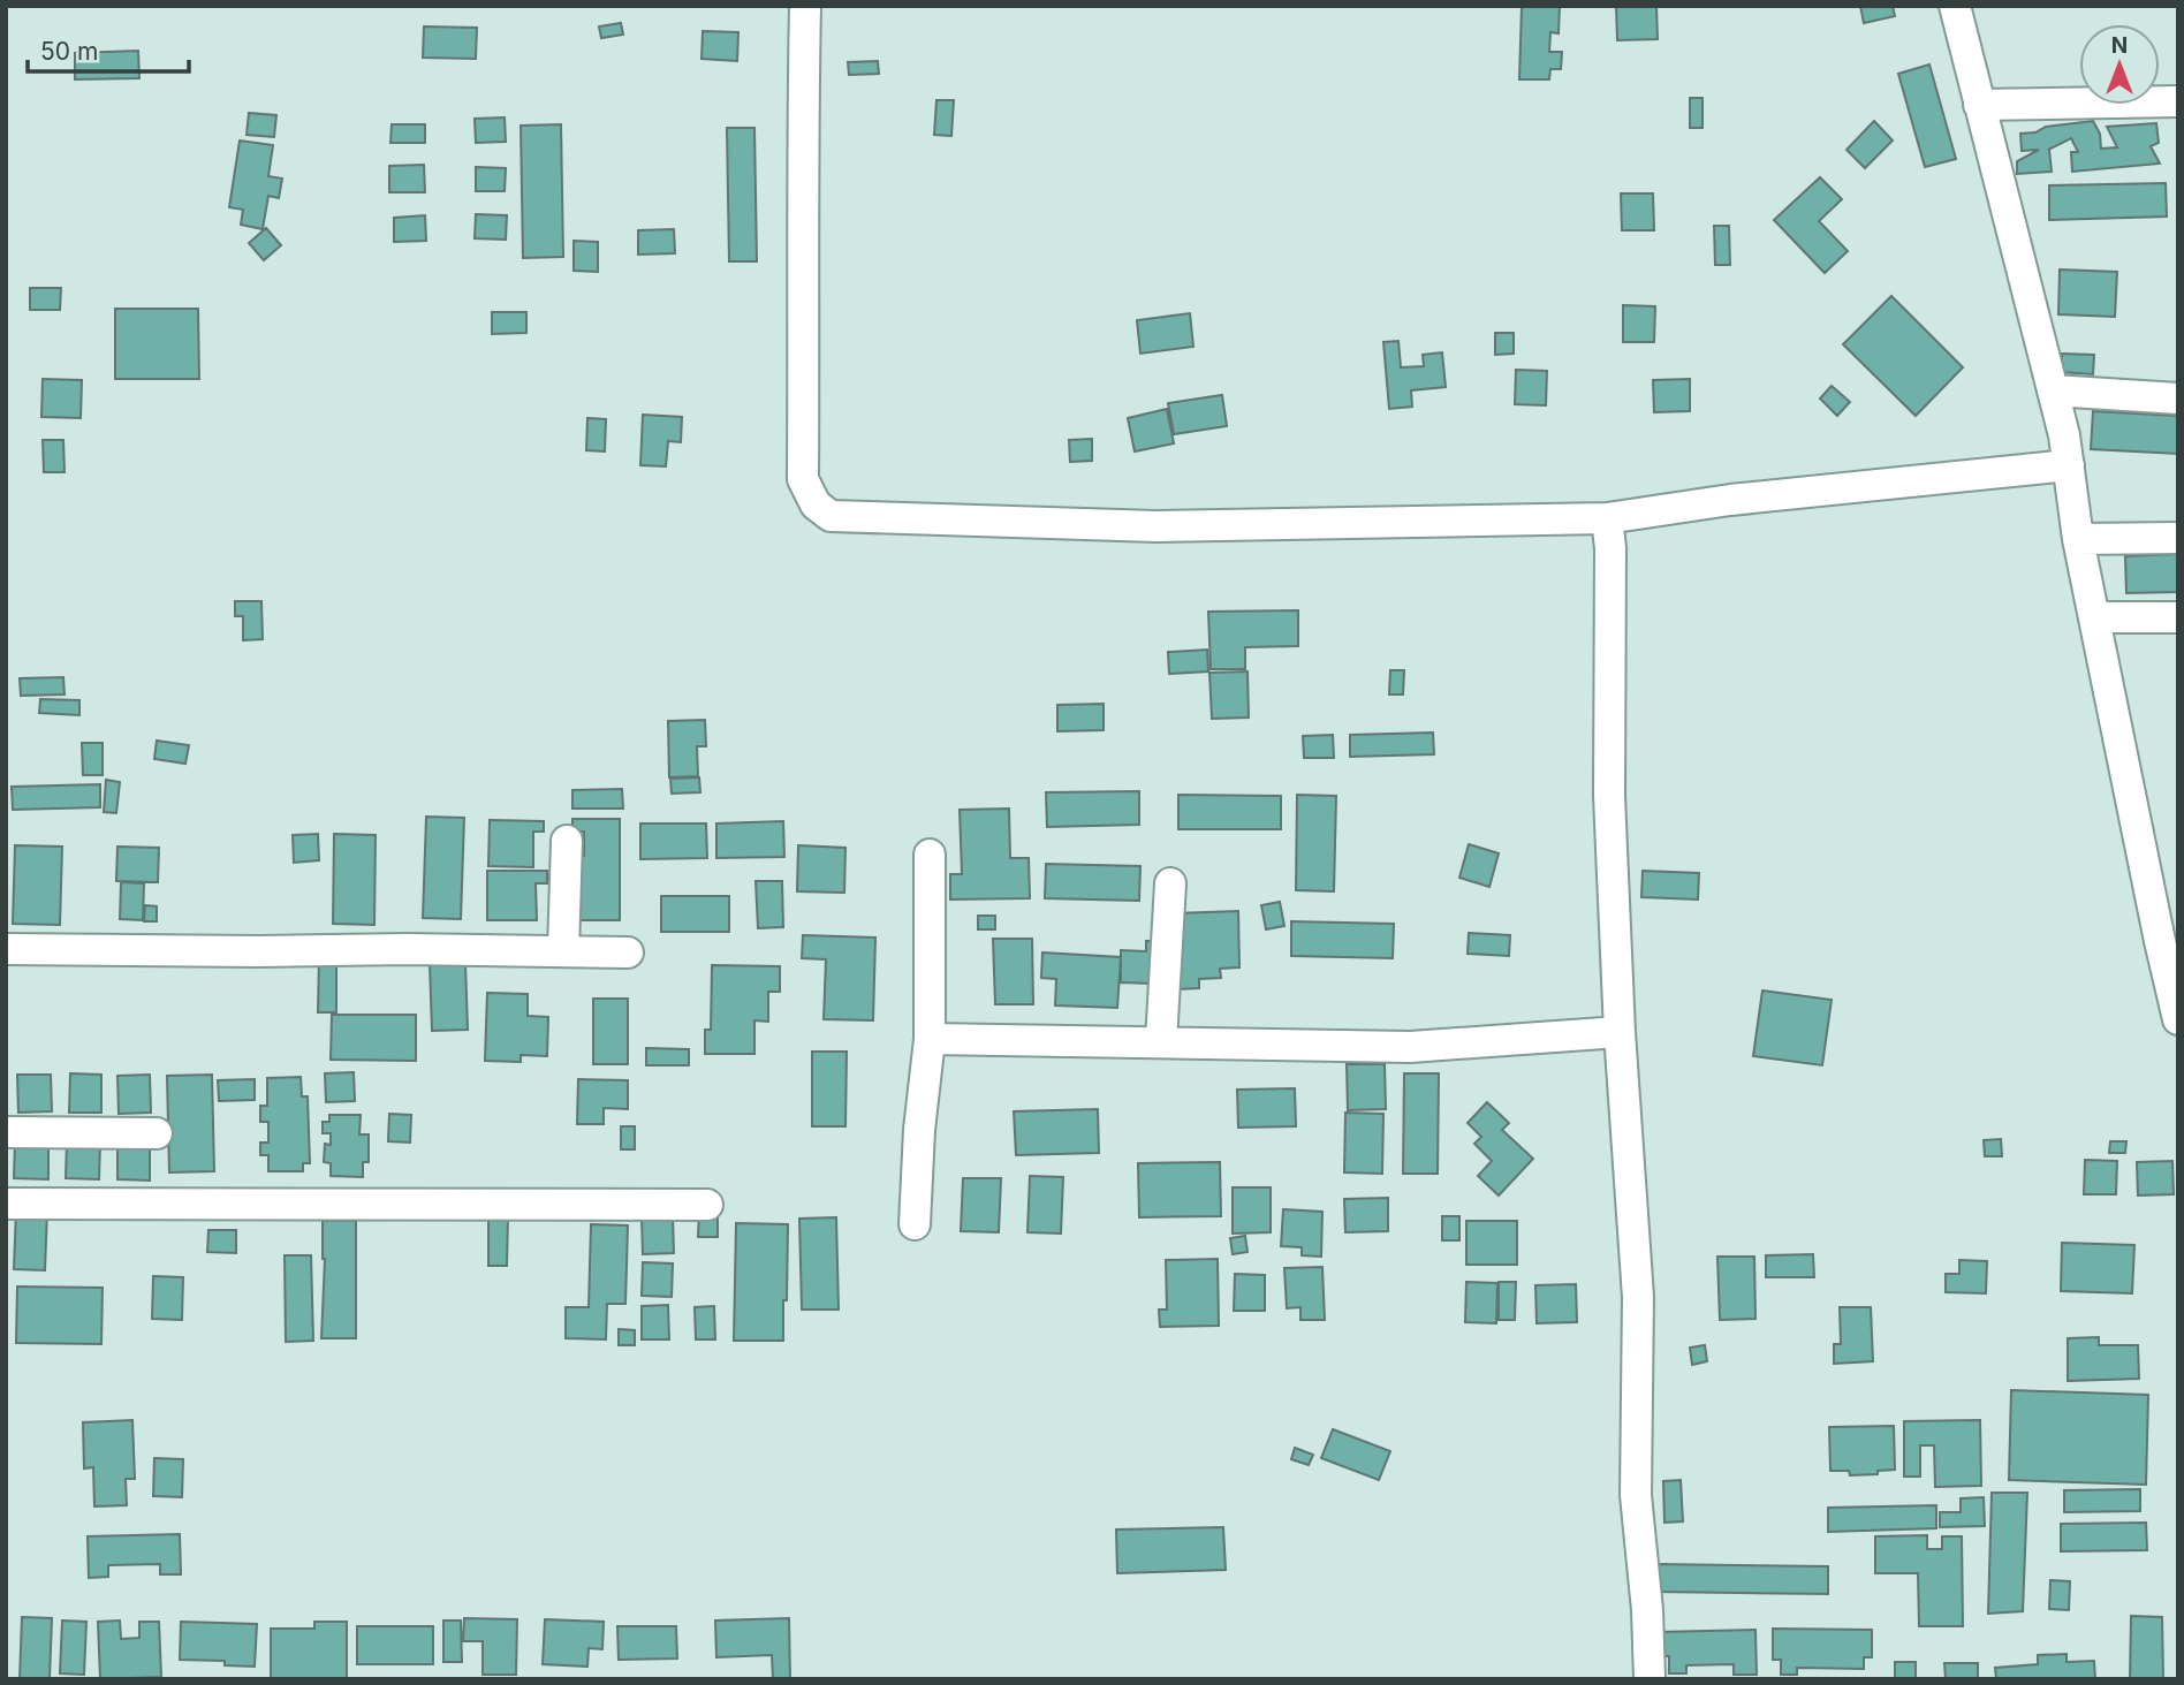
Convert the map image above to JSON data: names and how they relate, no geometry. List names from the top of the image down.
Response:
{
  "scale_bar": "50 m",
  "north": "top"
}
